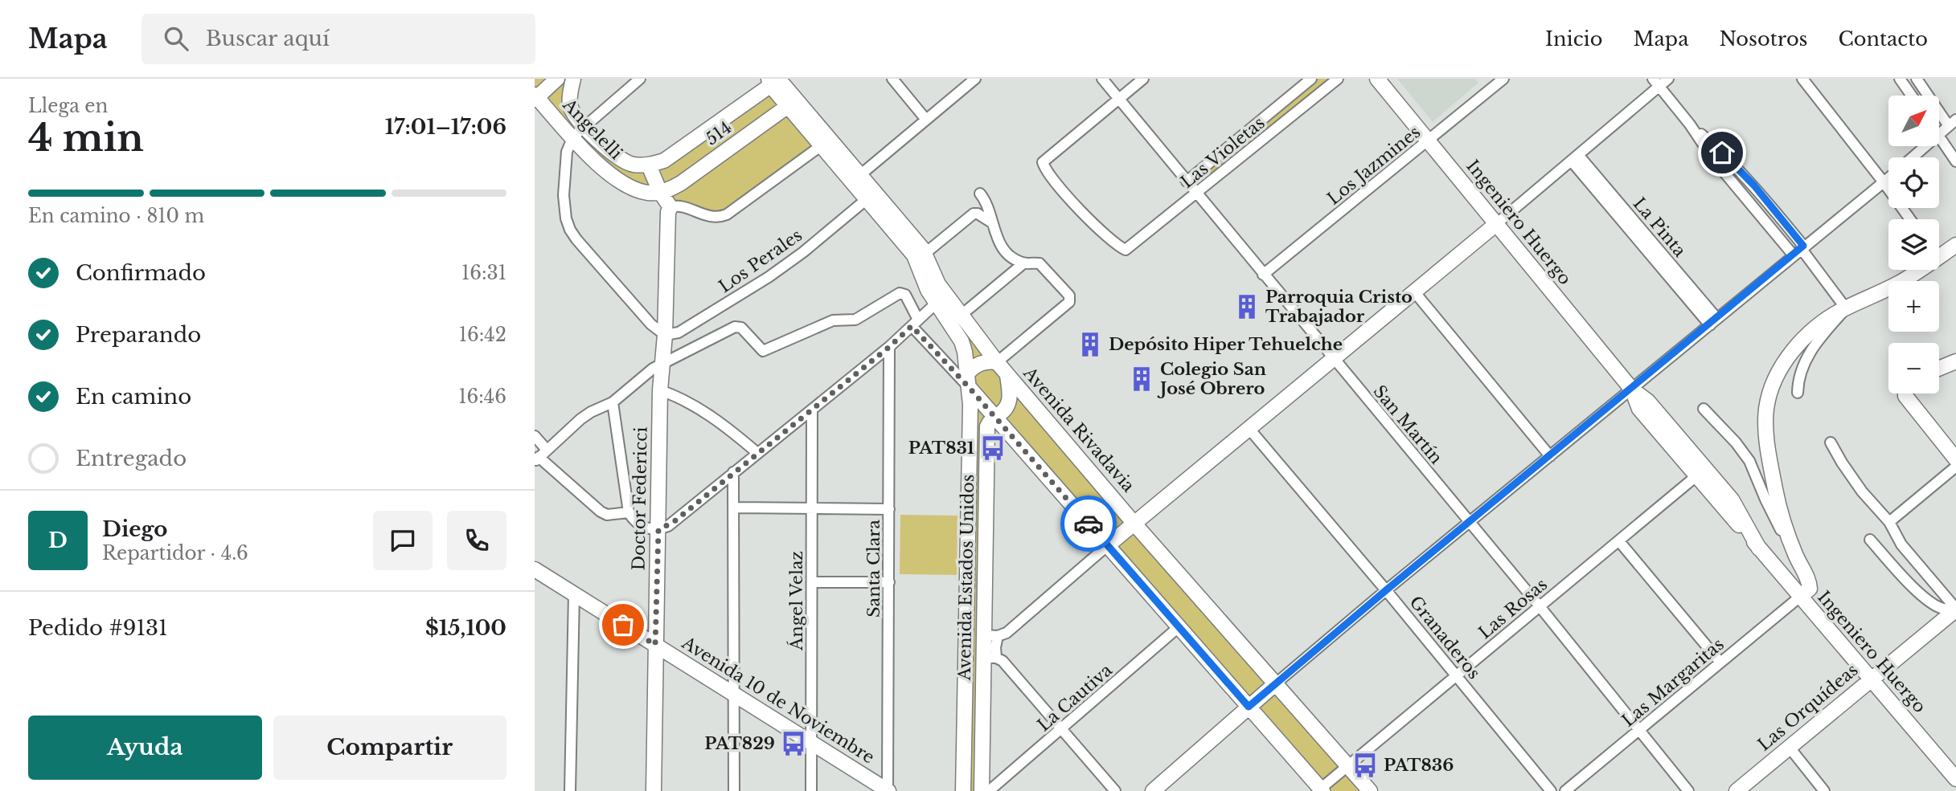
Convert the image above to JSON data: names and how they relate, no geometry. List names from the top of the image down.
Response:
{
  "streets": {
    "main road": [
      "Angelelli",
      "514",
      "Ingeniero Huergo",
      "Avenida Rivadavia",
      "Doctor Federicci",
      "Avenida Estados Unidos",
      "Avenida 10 de Noviembre",
      "Las Orquídeas"
    ],
    "street": [
      "Las Violetas",
      "Los Jazmines",
      "La Pinta",
      "Los Perales",
      "San Martín",
      "Santa Clara",
      "Ángel Velaz",
      "Las Rosas",
      "Granaderos",
      "Las Margaritas",
      "La Cautiva"
    ]
  },
  "crossings": [
    ["Angelelli", "514"],
    ["514", "Avenida Rivadavia"],
    ["Las Violetas", "San Martín"],
    ["Los Jazmines", "Ingeniero Huergo"],
    ["Los Jazmines", "San Martín"],
    ["Ingeniero Huergo", "Las Rosas"],
    ["Ingeniero Huergo", "Las Margaritas"],
    ["Ingeniero Huergo", "Las Orquídeas"],
    ["Los Perales", "Avenida Rivadavia"],
    ["Los Perales", "Doctor Federicci"],
    ["San Martín", "Las Rosas"],
    ["San Martín", "Las Margaritas"],
    ["Avenida Rivadavia", "Avenida Estados Unidos"],
    ["Avenida Rivadavia", "Las Rosas"],
    ["Doctor Federicci", "Avenida 10 de Noviembre"],
    ["Santa Clara", "Avenida 10 de Noviembre"],
    ["Ángel Velaz", "Avenida 10 de Noviembre"],
    ["Las Rosas", "Granaderos"]
  ],
  "places": {
    "building": ["Parroquia Cristo Trabajador", "Depósito Hiper Tehuelche", "Colegio San José Obrero"],
    "bus stop": ["PAT831", "PAT829", "PAT836"]
  },
  "north": "top right",
  "page": {
    "header": "Mapa",
    "search": "Buscar aquí",
    "nav": [
      "Inicio",
      "Mapa",
      "Nosotros",
      "Contacto"
    ],
    "heading": ["4 min", "Llega en", "17:01–17:06"],
    "panel": [
      "Diego",
      "Repartidor · 4.6",
      "Pedido #9131",
      "$15,100"
    ],
    "map_buttons": ["+", "−"],
    "bar": "En camino · 810 m",
    "list": [
      ["Confirmado", "16:31"],
      ["Preparando", "16:42"],
      ["En camino", "16:46"],
      "Entregado"
    ],
    "round": "D",
    "buttons": ["Ayuda", "Compartir"]
  }
}
